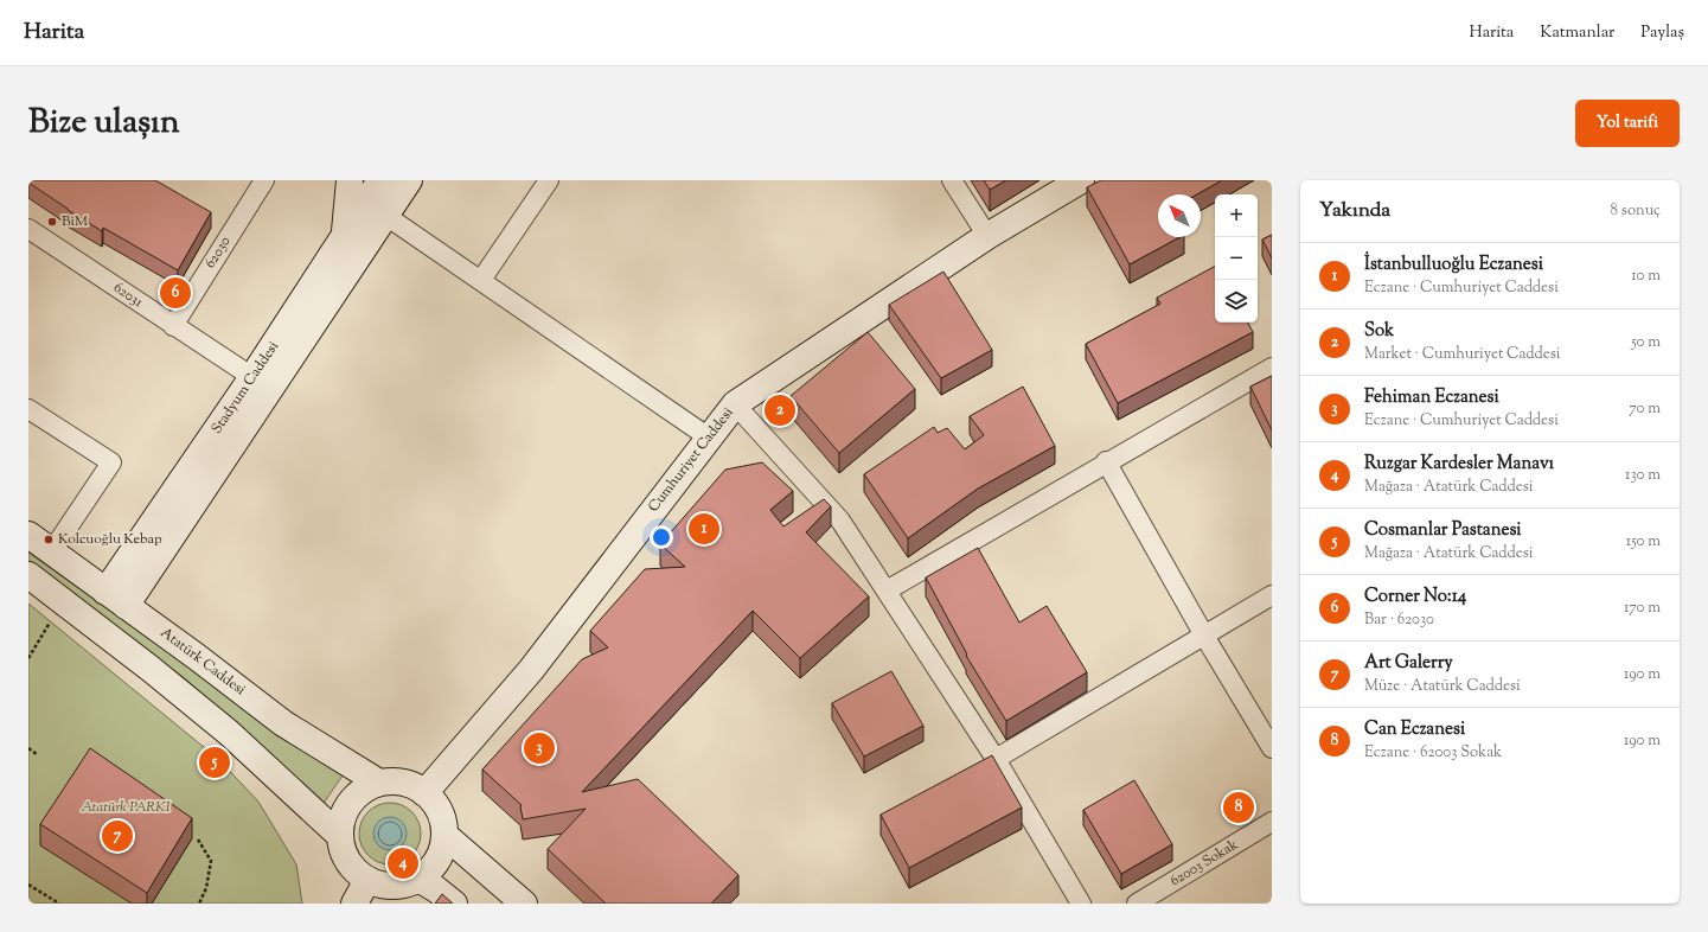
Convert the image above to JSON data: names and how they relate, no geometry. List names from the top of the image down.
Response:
{
  "streets": {
    "main road": ["Stadyum Caddesi", "Cumhuriyet Caddesi", "Atatürk Caddesi"],
    "street": ["62030", "62031", "62003 Sokak"]
  },
  "crossings": [
    ["62030", "62031"],
    ["62031", "Stadyum Caddesi"],
    ["Stadyum Caddesi", "Atatürk Caddesi"],
    ["Cumhuriyet Caddesi", "Atatürk Caddesi"]
  ],
  "parks": ["Atatürk PARKI"],
  "places": ["BiM", "Kolcuoğlu Kebap"],
  "north": "top left",
  "page": {
    "header": "Harita",
    "nav": ["Harita", "Katmanlar", "Paylaş"],
    "title": "Bize ulaşın",
    "buttons": "Yol tarifi",
    "heading": ["Yakında", "8 sonuç"],
    "map_buttons": ["+", "−"],
    "list": [
      {
        "mark": "1",
        "name": "İstanbulluoğlu Eczanesi",
        "note": "Eczane · Cumhuriyet Caddesi",
        "value": "10 m"
      },
      {
        "mark": "2",
        "name": "Sok",
        "note": "Market · Cumhuriyet Caddesi",
        "value": "50 m"
      },
      {
        "mark": "3",
        "name": "Fehiman Eczanesi",
        "note": "Eczane · Cumhuriyet Caddesi",
        "value": "70 m"
      },
      {
        "mark": "4",
        "name": "Ruzgar Kardesler Manavı",
        "note": "Mağaza · Atatürk Caddesi",
        "value": "130 m"
      },
      {
        "mark": "5",
        "name": "Cosmanlar Pastanesi",
        "note": "Mağaza · Atatürk Caddesi",
        "value": "150 m"
      },
      {
        "mark": "6",
        "name": "Corner No:14",
        "note": "Bar · 62030",
        "value": "170 m"
      },
      {
        "mark": "7",
        "name": "Art Galerry",
        "note": "Müze · Atatürk Caddesi",
        "value": "190 m"
      },
      {
        "mark": "8",
        "name": "Can Eczanesi",
        "note": "Eczane · 62003 Sokak",
        "value": "190 m"
      }
    ],
    "pins": [
      "6",
      "2",
      "1",
      "3",
      "5",
      "8",
      "7",
      "4"
    ]
  }
}
